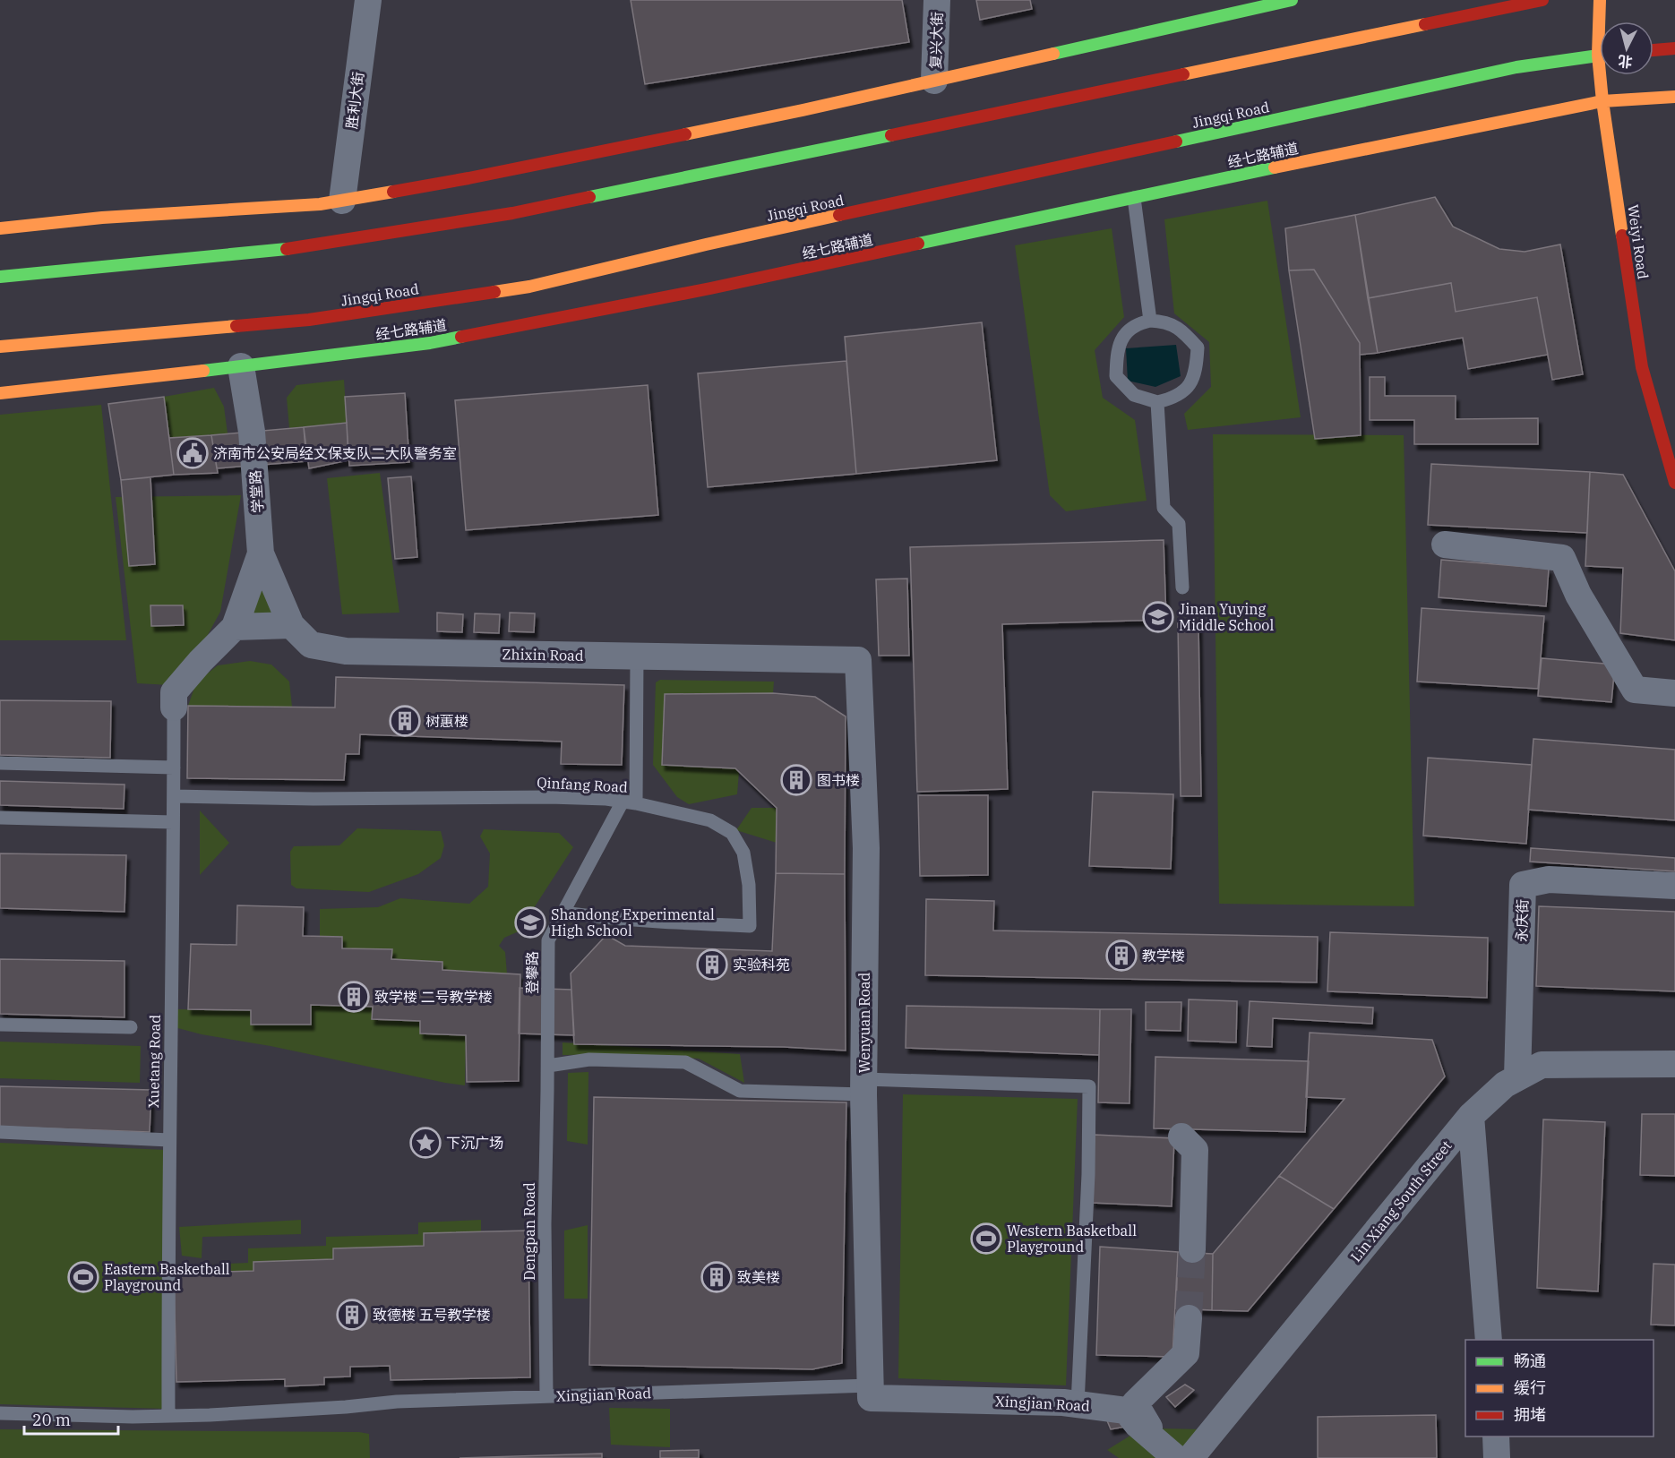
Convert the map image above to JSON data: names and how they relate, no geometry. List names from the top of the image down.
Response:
{
  "streets": {
    "main road": ["Jingqi Road", "经七路辅道", "Weiyi Road"],
    "street": [
      "复兴大街",
      "胜利大街",
      "学堂路",
      "Zhixin Road",
      "永庆街",
      "Wenyuan Road",
      "Lin Xiang South Street",
      "Xingjian Road"
    ],
    "lane": [
      "Qinfang Road",
      "登攀路",
      "Xuetang Road",
      "Dengpan Road"
    ]
  },
  "crossings": [
    ["经七路辅道", "Weiyi Road"],
    ["经七路辅道", "学堂路"],
    ["学堂路", "Zhixin Road"],
    ["学堂路", "Xuetang Road"],
    ["Zhixin Road", "登攀路"],
    ["Zhixin Road", "Wenyuan Road"],
    ["Qinfang Road", "登攀路"],
    ["Qinfang Road", "Xuetang Road"],
    ["永庆街", "Lin Xiang South Street"],
    ["登攀路", "Dengpan Road"],
    ["Wenyuan Road", "Xingjian Road"],
    ["Xuetang Road", "Xingjian Road"],
    ["Dengpan Road", "Xingjian Road"]
  ],
  "places": {
    "public building": ["济南市公安局经文保支队二大队警务室"],
    "school or university": ["Jinan Yuying Middle School", "Shandong Experimental High School"],
    "building": [
      "树蕙楼",
      "图书楼",
      "教学楼",
      "实验科苑",
      "致学楼 二号教学楼",
      "致美楼",
      "致德楼 五号教学楼"
    ],
    "place": ["下沉广场"],
    "sports": ["Western Basketball Playground", "Eastern Basketball Playground"]
  },
  "legend": ["畅通", "缓行", "拥堵"],
  "scale_bar": "20 m",
  "north": "bottom"
}
